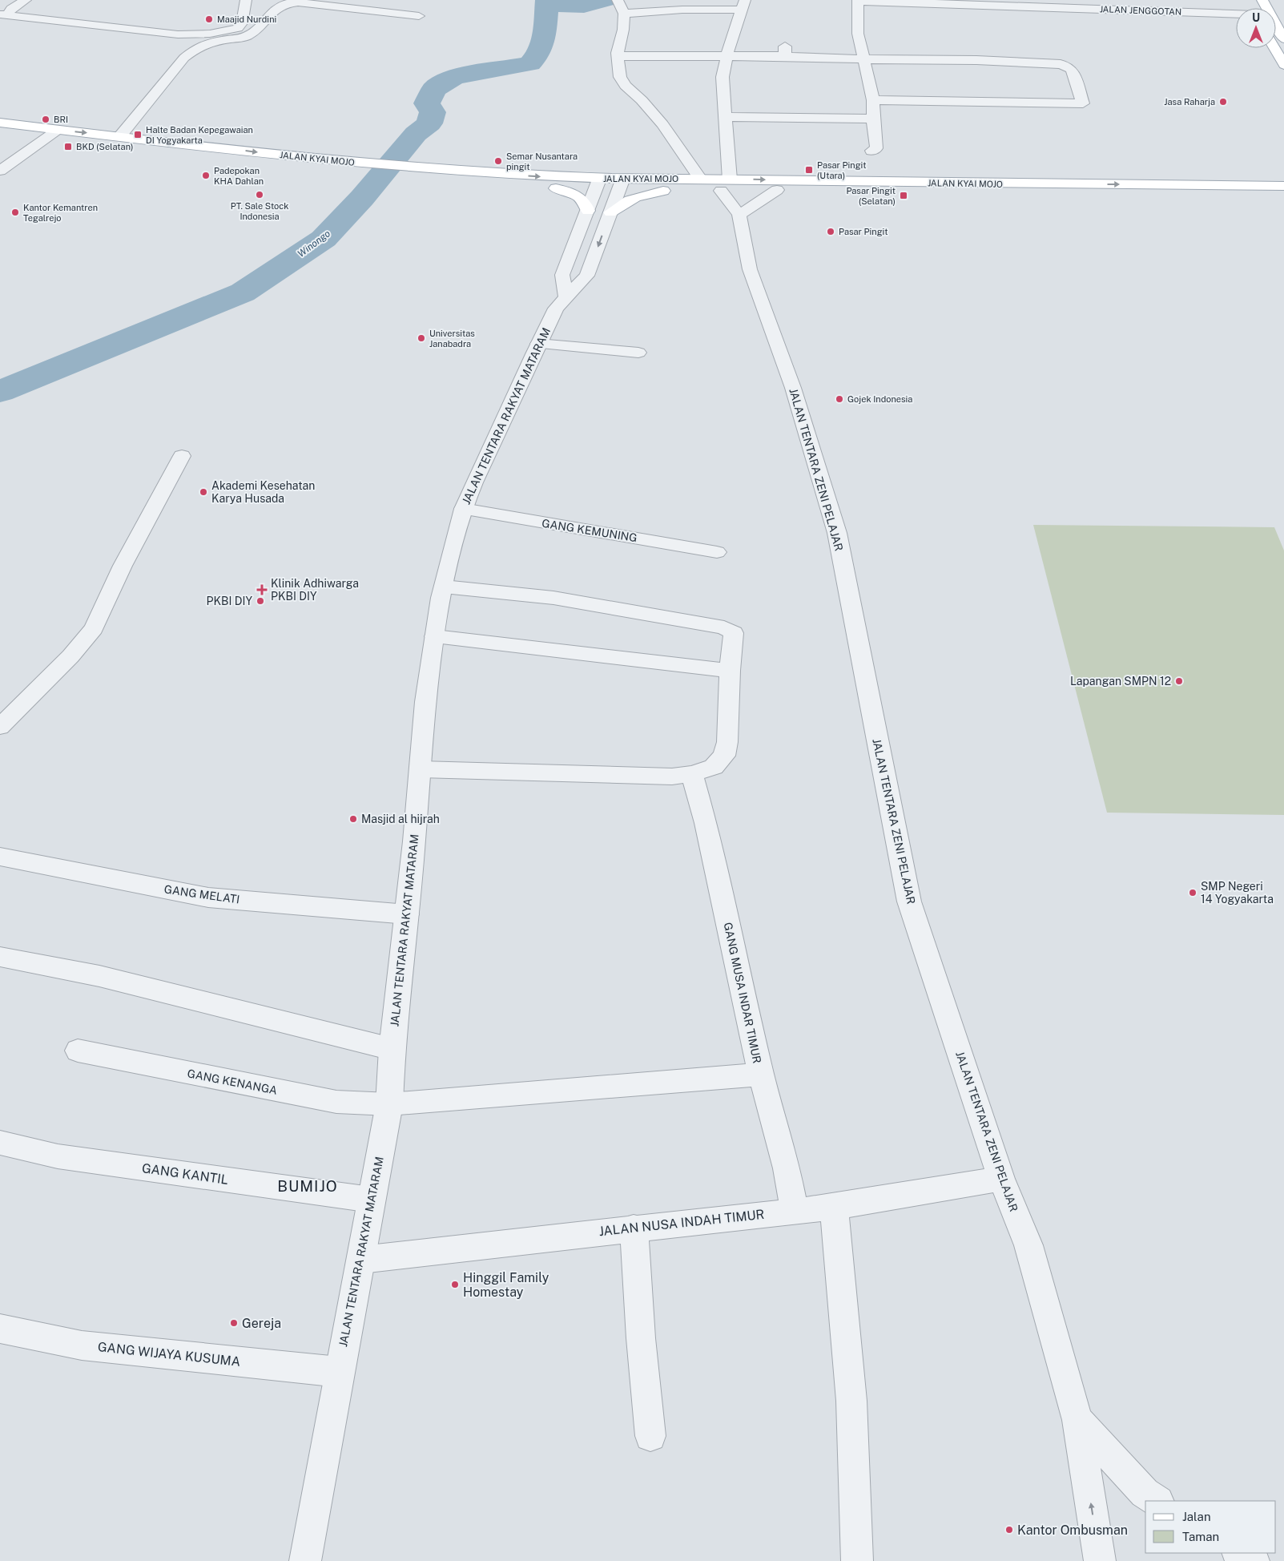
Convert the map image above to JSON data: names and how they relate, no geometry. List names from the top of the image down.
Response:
{
  "streets": {
    "main road": ["JALAN KYAI MOJO"],
    "street": [
      "JALAN JENGGOTAN",
      "JALAN TENTARA RAKYAT MATARAM",
      "JALAN TENTARA ZENI PELAJAR",
      "GANG KEMUNING",
      "GANG MELATI",
      "GANG MUSA INDAR TIMUR",
      "GANG KENANGA",
      "GANG KANTIL",
      "JALAN NUSA INDAH TIMUR",
      "GANG WIJAYA KUSUMA"
    ]
  },
  "crossings": [
    ["JALAN KYAI MOJO", "JALAN TENTARA RAKYAT MATARAM"],
    ["JALAN TENTARA RAKYAT MATARAM", "GANG KEMUNING"],
    ["JALAN TENTARA RAKYAT MATARAM", "GANG MELATI"],
    ["JALAN TENTARA RAKYAT MATARAM", "GANG KENANGA"],
    ["JALAN TENTARA RAKYAT MATARAM", "GANG KANTIL"],
    ["JALAN TENTARA RAKYAT MATARAM", "JALAN NUSA INDAH TIMUR"],
    ["JALAN TENTARA RAKYAT MATARAM", "GANG WIJAYA KUSUMA"],
    ["JALAN TENTARA ZENI PELAJAR", "JALAN NUSA INDAH TIMUR"],
    ["GANG MUSA INDAR TIMUR", "GANG KENANGA"],
    ["GANG MUSA INDAR TIMUR", "JALAN NUSA INDAH TIMUR"]
  ],
  "districts": ["BUMIJO"],
  "water": ["Winongo"],
  "places": {
    "other": [
      "Maajid Nurdini",
      "Jasa Raharja",
      "BRI",
      "Semar Nusantara pingit",
      "Padepokan KHA Dahlan",
      "PT. Sale Stock Indonesia",
      "Kantor Kemantren Tegalrejo",
      "Pasar Pingit",
      "Universitas Janabadra",
      "Gojek Indonesia",
      "Akademi Kesehatan Karya Husada",
      "PKBI DIY",
      "Lapangan SMPN 12",
      "Masjid al hijrah",
      "SMP Negeri 14 Yogyakarta",
      "Hinggil Family Homestay",
      "Gereja",
      "Kantor Ombusman"
    ],
    "transit": [
      "Halte Badan Kepegawaian DI Yogyakarta",
      "BKD (Selatan)",
      "Pasar Pingit (Utara)",
      "Pasar Pingit (Selatan)"
    ],
    "health": ["Klinik Adhiwarga PKBI DIY"]
  },
  "legend": ["Jalan", "Taman"],
  "north": "top"
}
